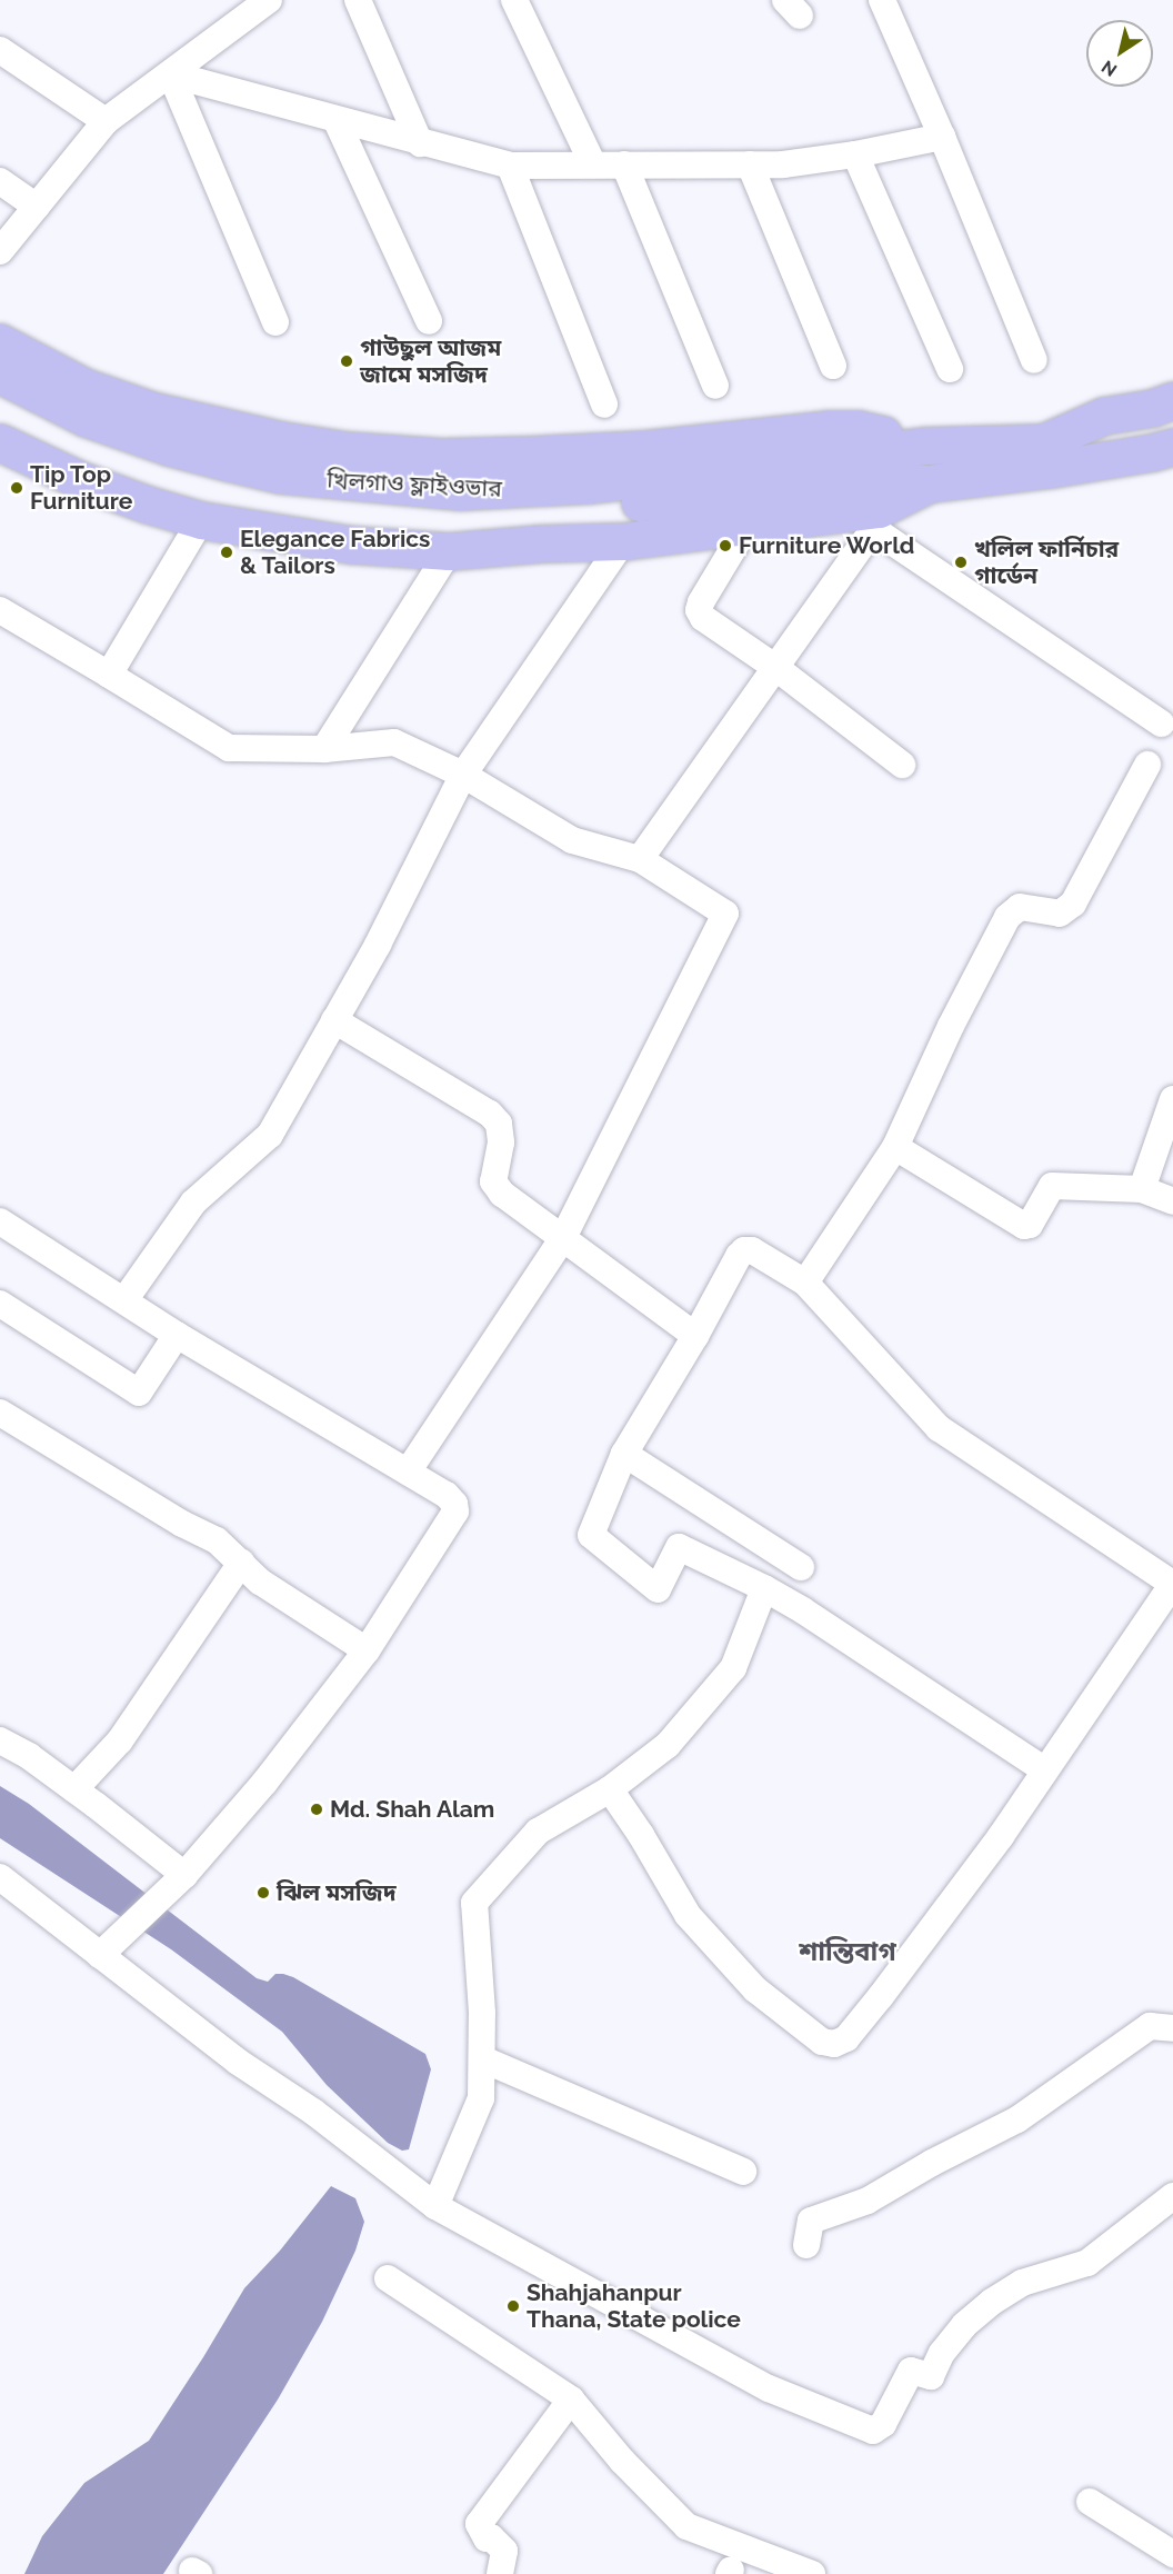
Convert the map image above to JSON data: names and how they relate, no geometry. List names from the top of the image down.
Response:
{
  "streets": {
    "main road": ["খিলগাও ফ্লাইওভার"]
  },
  "districts": ["শান্তিবাগ"],
  "places": [
    "গাউছুল আজম জামে মসজিদ",
    "Tip Top Furniture",
    "Furniture World",
    "Elegance Fabrics & Tailors",
    "খলিল ফার্নিচার গার্ডেন",
    "Md. Shah Alam",
    "ঝিল মসজিদ",
    "Shahjahanpur Thana, State police"
  ],
  "north": "bottom left"
}
